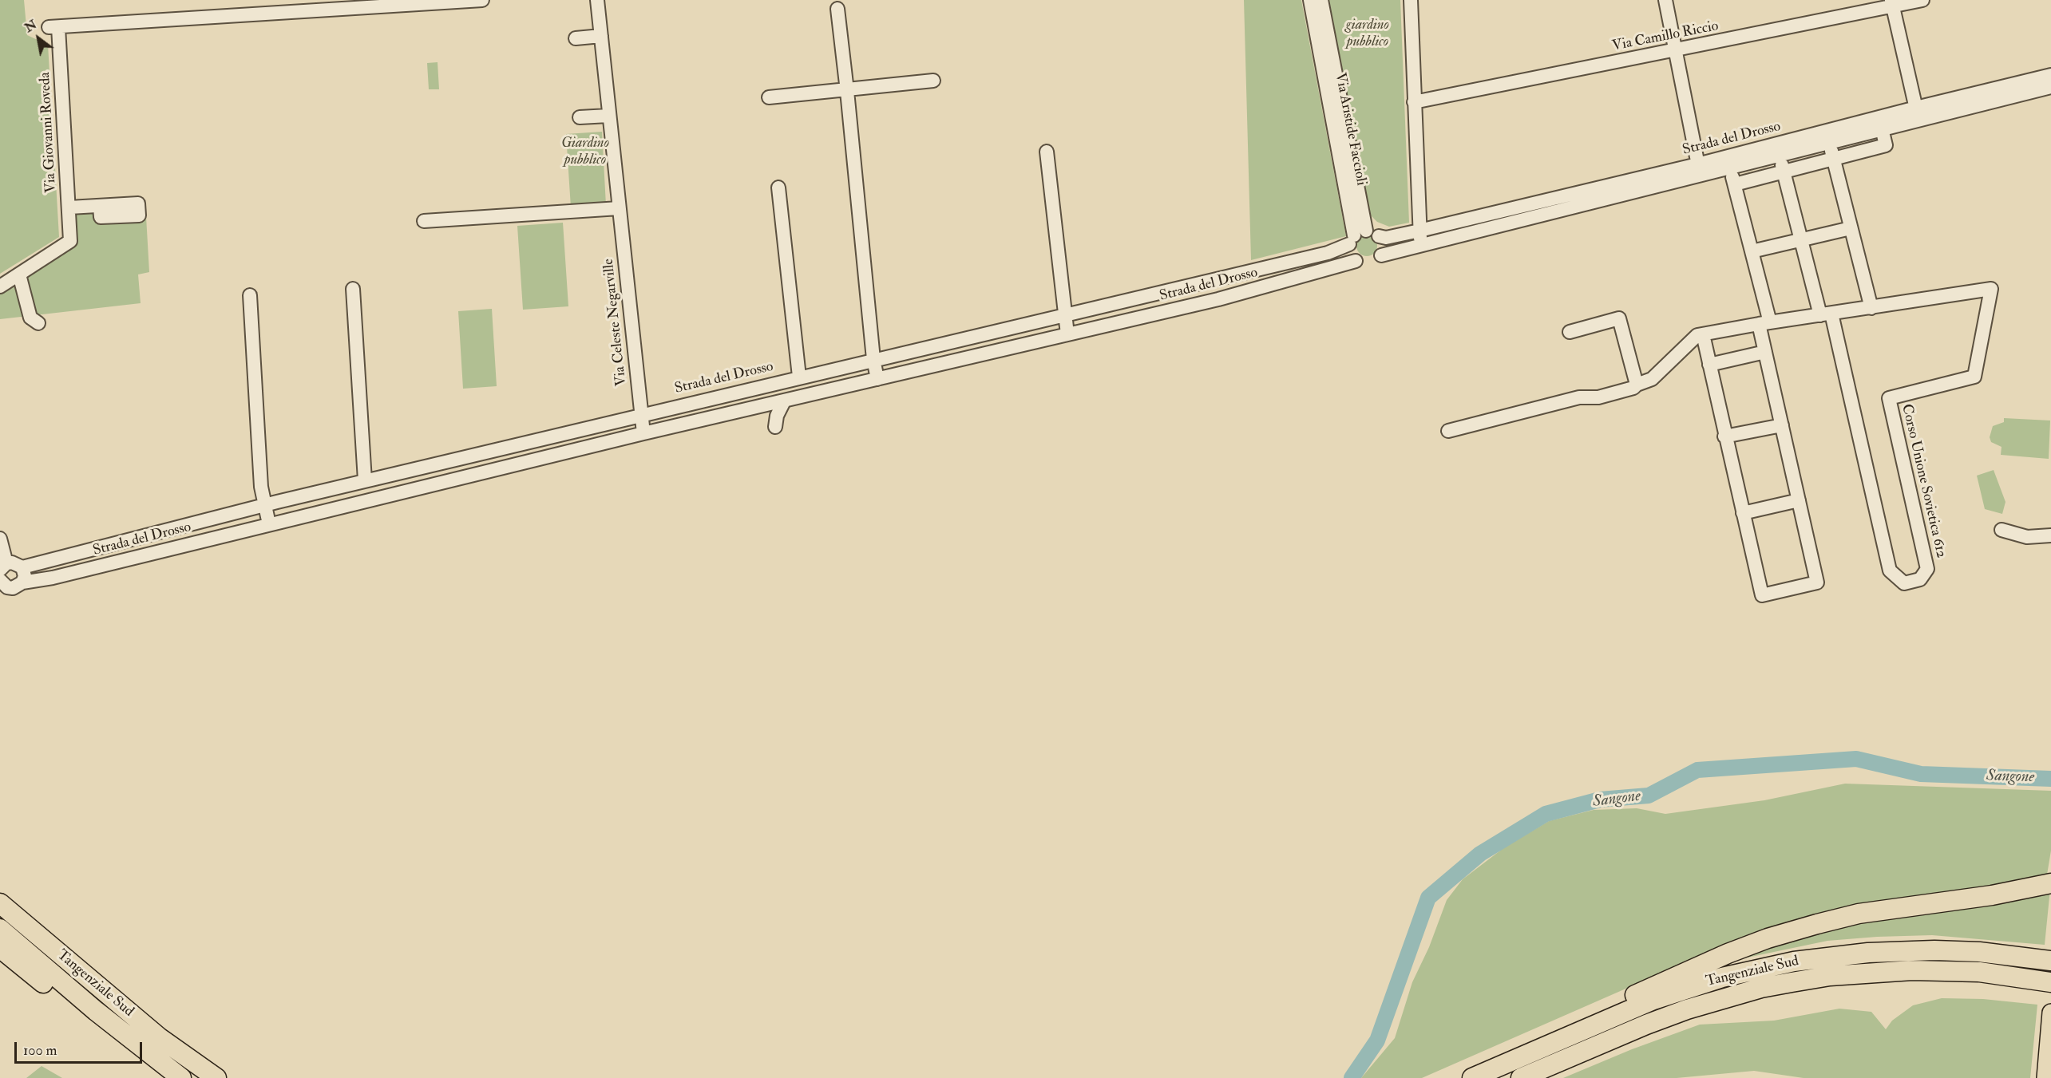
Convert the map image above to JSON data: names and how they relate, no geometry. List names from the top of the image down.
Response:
{
  "streets": {
    "highway": ["Tangenziale Sud"],
    "street": [
      "Via Camillo Riccio",
      "Via Aristide Faccioli",
      "Via Giovanni Roveda",
      "Strada del Drosso",
      "Via Celeste Negarville",
      "Corso Unione Sovietica 612"
    ]
  },
  "crossings": [
    ["Via Aristide Faccioli", "Strada del Drosso"],
    ["Strada del Drosso", "Via Celeste Negarville"],
    ["Strada del Drosso", "Corso Unione Sovietica 612"]
  ],
  "water": ["Sangone"],
  "parks": ["giardino pubblico", "Giardino pubblico"],
  "scale_bar": "100 m",
  "north": "top left"
}
